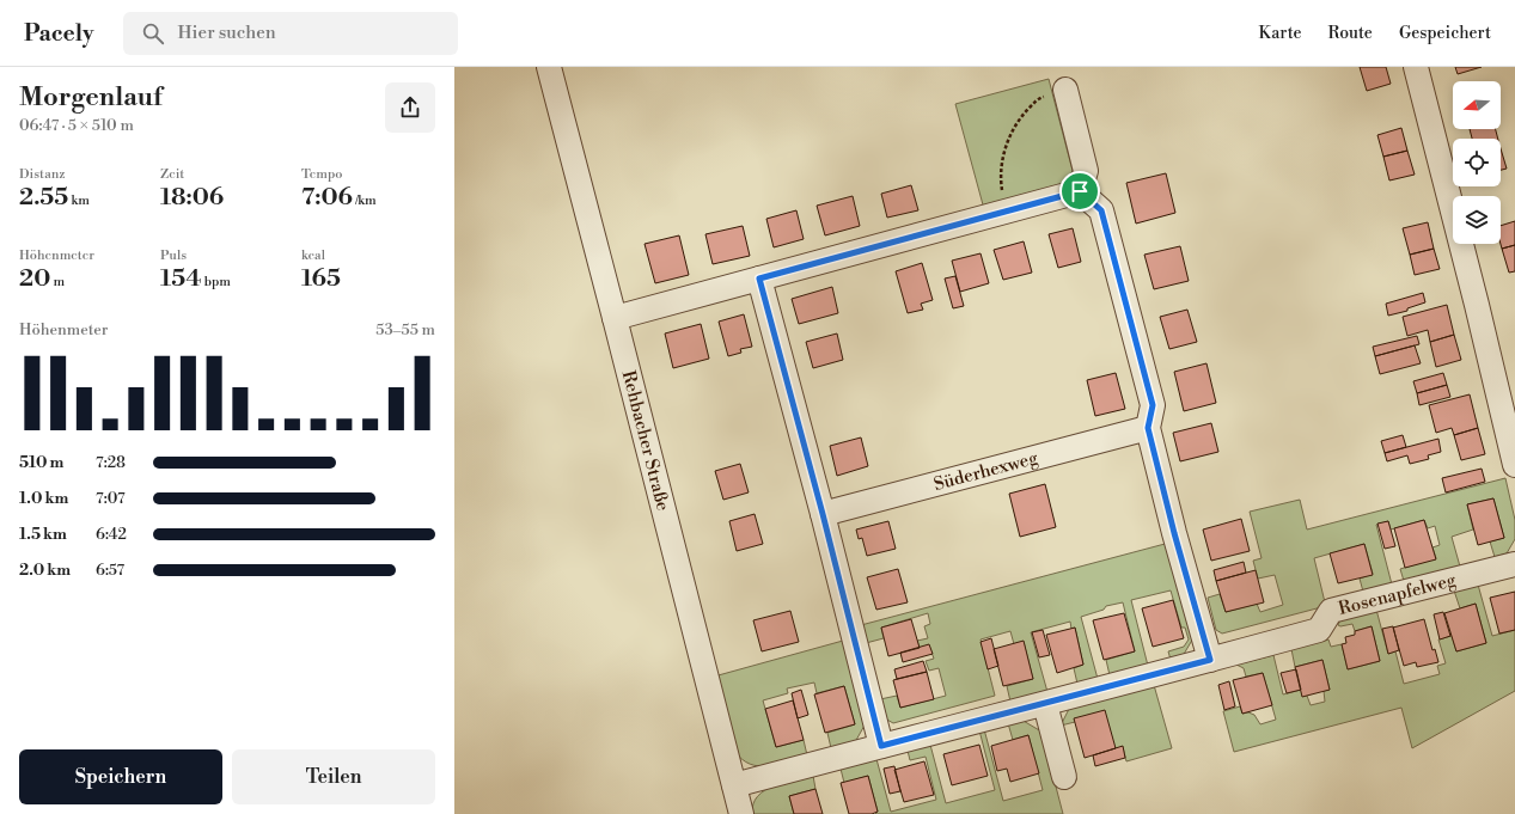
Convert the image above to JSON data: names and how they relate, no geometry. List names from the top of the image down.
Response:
{
  "streets": {
    "street": ["Rehbacher Straße", "Süderhexweg", "Rosenapfelweg"]
  },
  "crossings": [
    ["Rehbacher Straße", "Rosenapfelweg"]
  ],
  "north": "left",
  "page": {
    "header": "Pacely",
    "search": "Hier suchen",
    "nav": ["Karte", "Route", "Gespeichert"],
    "heading": ["Morgenlauf", "06:47 · 5 × 510 m"],
    "stats": [
      ["Distanz", "2.55 km"],
      ["Zeit", "18:06"],
      ["Tempo", "7:06 /km"],
      ["Höhenmeter", "20 m"],
      ["Puls", "154 bpm"],
      ["kcal", "165"]
    ],
    "chart": ["Höhenmeter", "53–55 m"],
    "list": [
      {
        "name": "510 m",
        "note": "7:28"
      },
      {
        "name": "1.0 km",
        "note": "7:07"
      },
      {
        "name": "1.5 km",
        "note": "6:42"
      },
      {
        "name": "2.0 km",
        "note": "6:57"
      }
    ],
    "buttons": ["Speichern", "Teilen"]
  }
}
